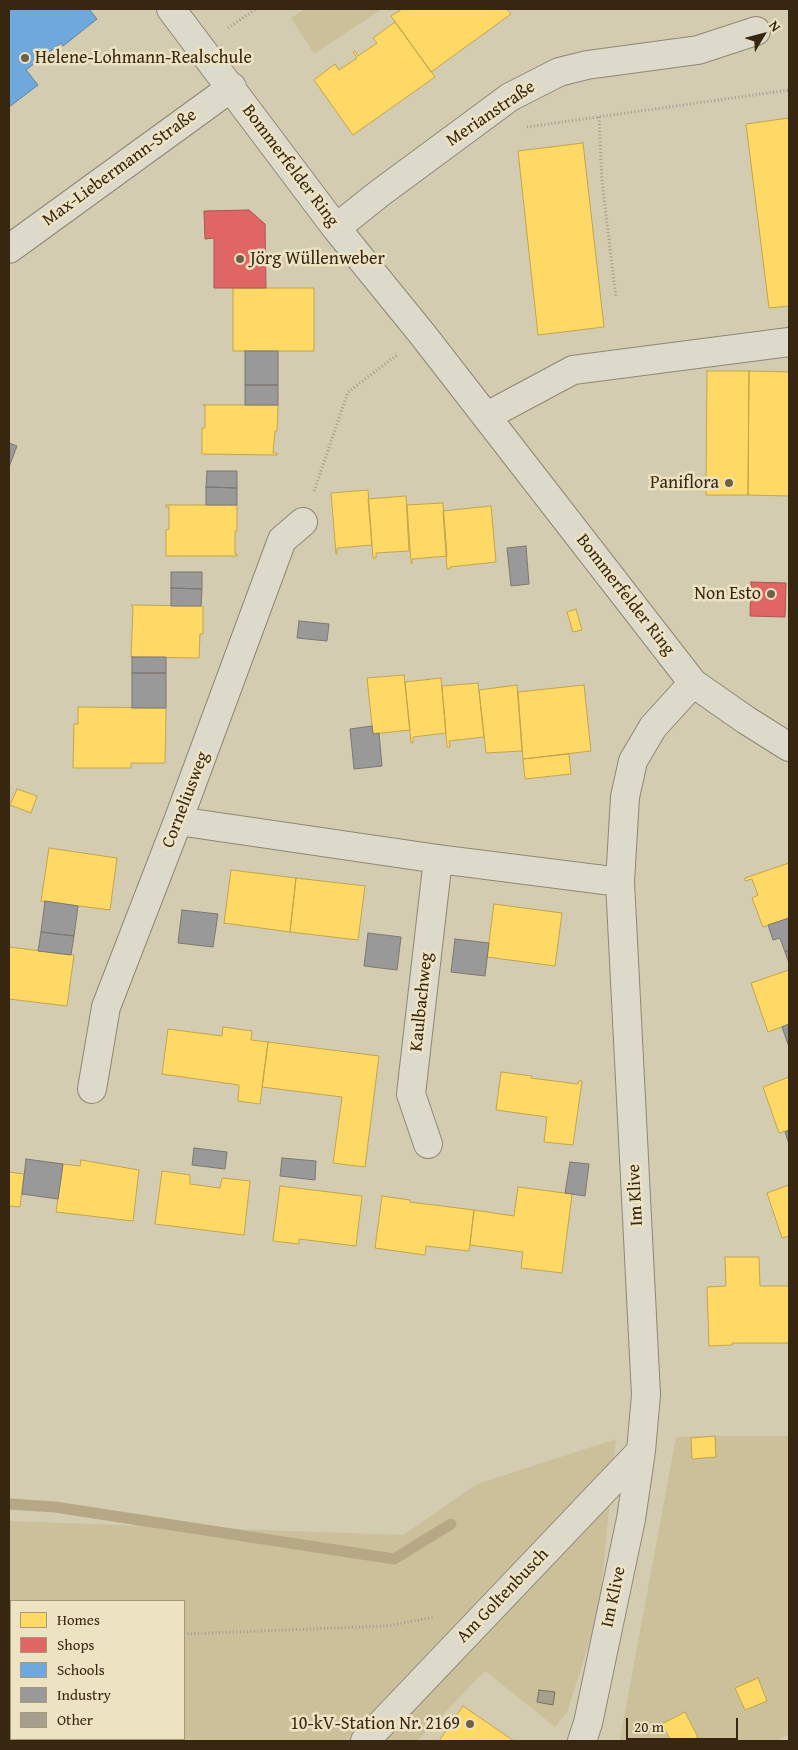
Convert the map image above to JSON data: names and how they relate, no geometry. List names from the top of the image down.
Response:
{
  "streets": {
    "street": [
      "Merianstraße",
      "Bommerfelder Ring",
      "Max-Liebermann-Straße",
      "Corneliusweg",
      "Kaulbachweg",
      "Im Klive",
      "Am Goltenbusch"
    ]
  },
  "crossings": [
    ["Merianstraße", "Bommerfelder Ring"],
    ["Bommerfelder Ring", "Max-Liebermann-Straße"],
    ["Bommerfelder Ring", "Im Klive"],
    ["Im Klive", "Am Goltenbusch"]
  ],
  "places": [
    "Helene-Lohmann-Realschule",
    "Jörg Wüllenweber",
    "Paniflora",
    "Non Esto",
    "10-kV-Station Nr. 2169"
  ],
  "legend": [
    "Homes",
    "Shops",
    "Schools",
    "Industry",
    "Other"
  ],
  "scale_bar": "20 m",
  "north": "top right"
}
